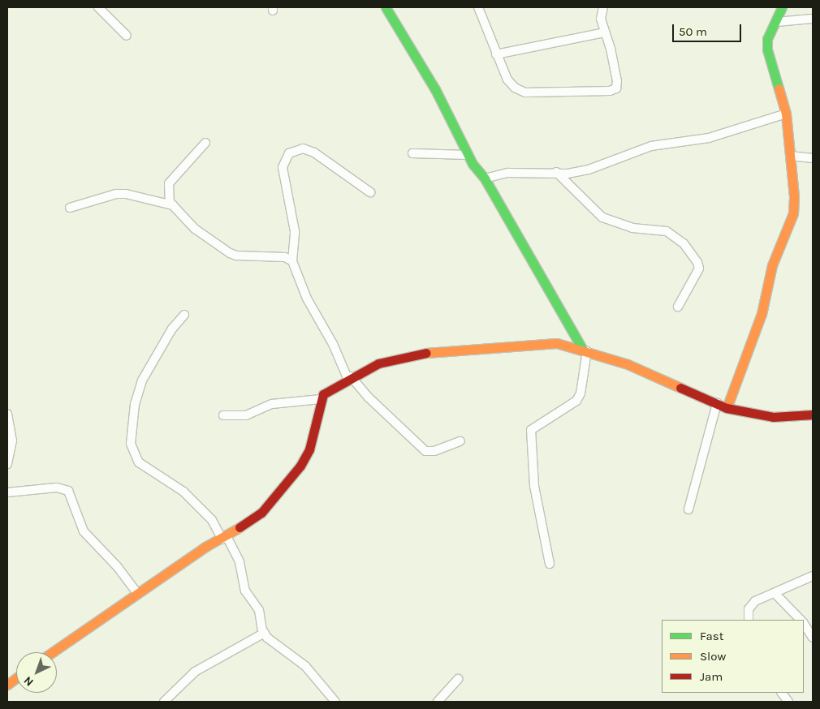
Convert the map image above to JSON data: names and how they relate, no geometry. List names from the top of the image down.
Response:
{
  "legend": ["Fast", "Slow", "Jam"],
  "scale_bar": "50 m",
  "north": "bottom left"
}
